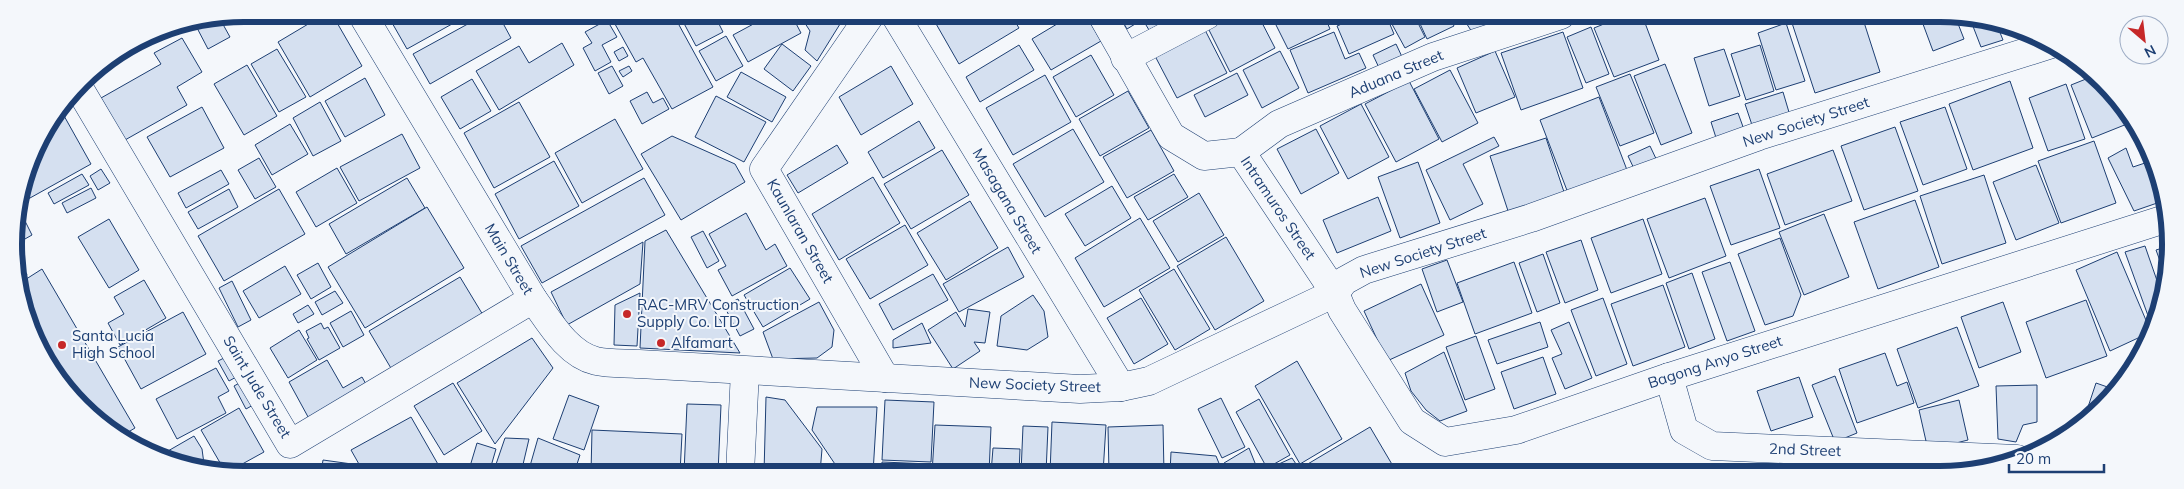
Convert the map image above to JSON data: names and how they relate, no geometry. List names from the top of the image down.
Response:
{
  "streets": {
    "street": [
      "Aduana Street",
      "New Society Street",
      "Masagana Street",
      "Intramuros Street",
      "Kaunlaran Street",
      "Main Street",
      "Bagong Anyo Street",
      "Saint Jude Street",
      "2nd Street"
    ]
  },
  "crossings": [
    ["Aduana Street", "Intramuros Street"],
    ["New Society Street", "Masagana Street"],
    ["New Society Street", "Intramuros Street"],
    ["New Society Street", "Kaunlaran Street"],
    ["New Society Street", "Main Street"],
    ["New Society Street", "Bagong Anyo Street"],
    ["Intramuros Street", "Bagong Anyo Street"],
    ["Main Street", "Saint Jude Street"],
    ["Bagong Anyo Street", "2nd Street"]
  ],
  "places": ["RAC-MRV Construction Supply Co. LTD", "Alfamart", "Santa Lucia High School"],
  "scale_bar": "20 m",
  "north": "bottom right"
}
